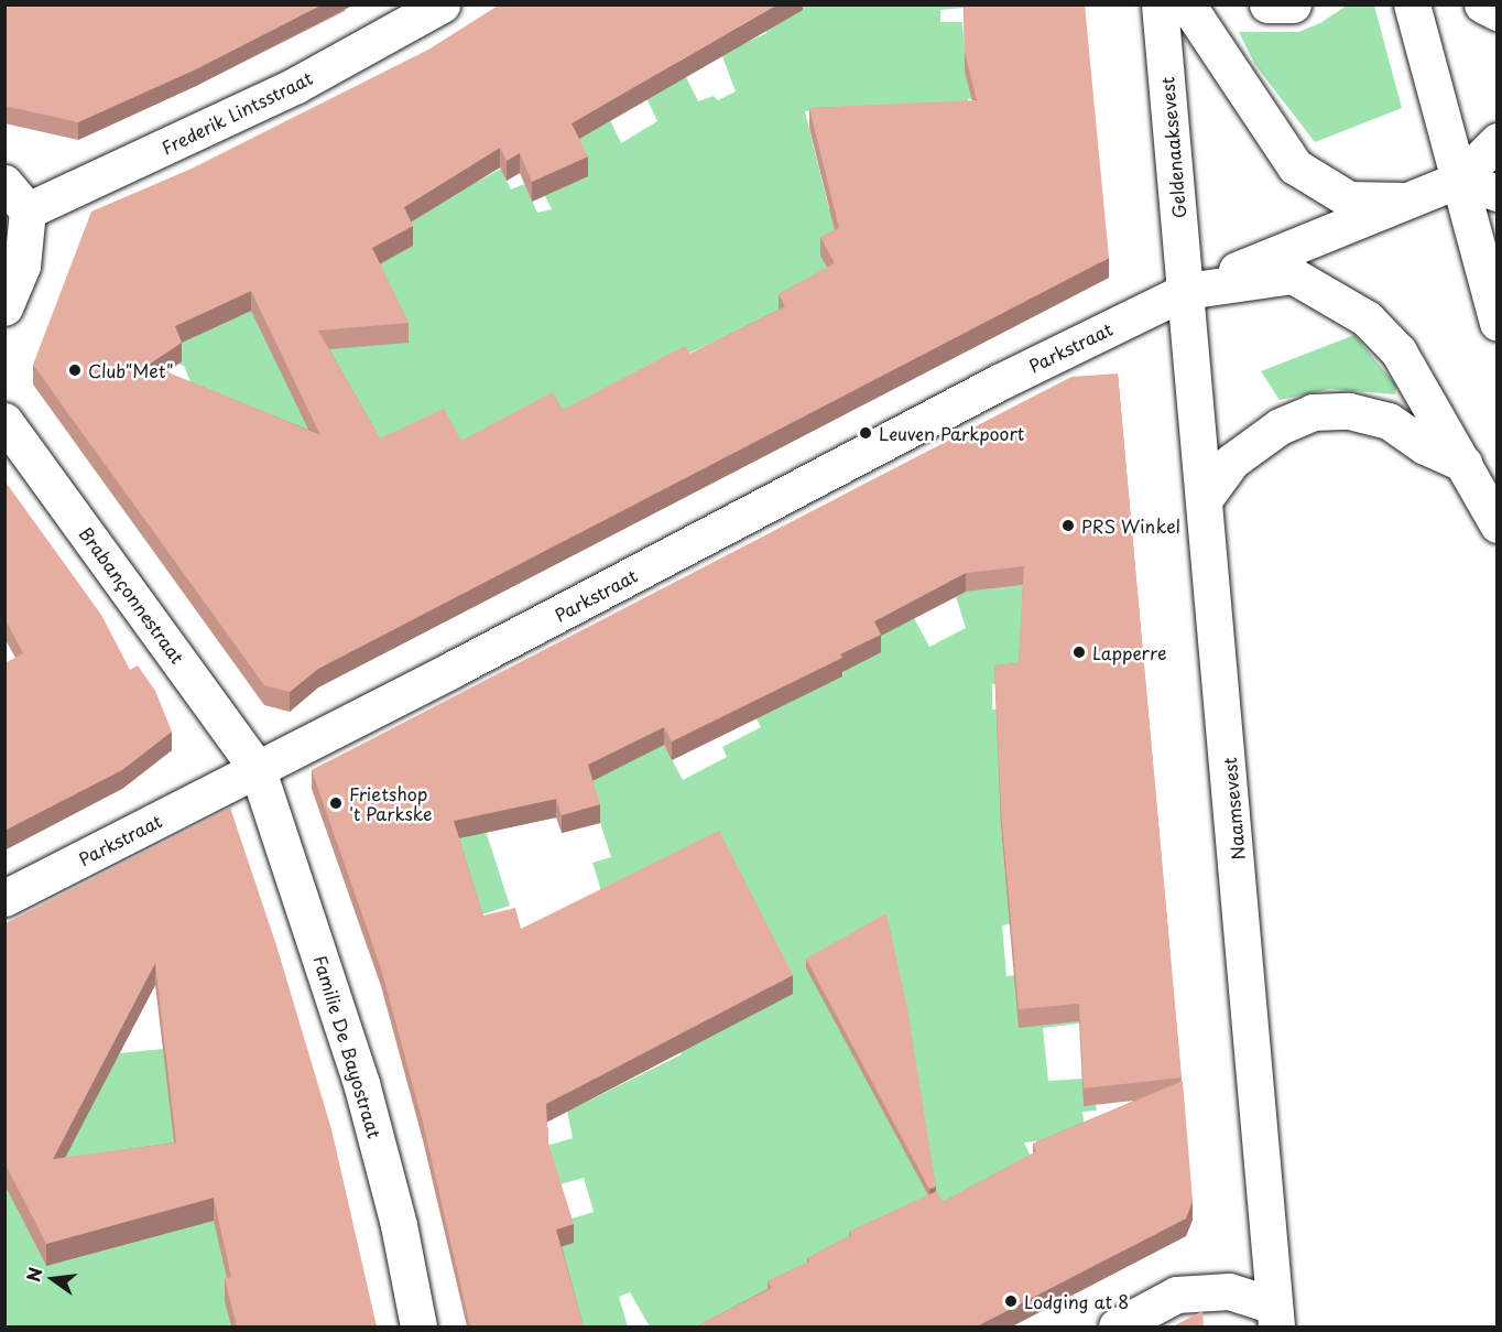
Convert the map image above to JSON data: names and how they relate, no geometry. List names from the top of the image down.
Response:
{
  "streets": {
    "street": [
      "Frederik Lintsstraat",
      "Geldenaaksevest",
      "Parkstraat",
      "Brabançonnestraat",
      "Naamsevest",
      "Familie De Bayostraat"
    ]
  },
  "crossings": [
    ["Geldenaaksevest", "Parkstraat"],
    ["Geldenaaksevest", "Naamsevest"],
    ["Parkstraat", "Brabançonnestraat"],
    ["Parkstraat", "Naamsevest"],
    ["Parkstraat", "Familie De Bayostraat"],
    ["Brabançonnestraat", "Familie De Bayostraat"]
  ],
  "places": [
    "Club\"Met\"",
    "Leuven Parkpoort",
    "PRS Winkel",
    "Lapperre",
    "Frietshop 't Parkske",
    "Lodging at 8"
  ],
  "north": "left"
}
